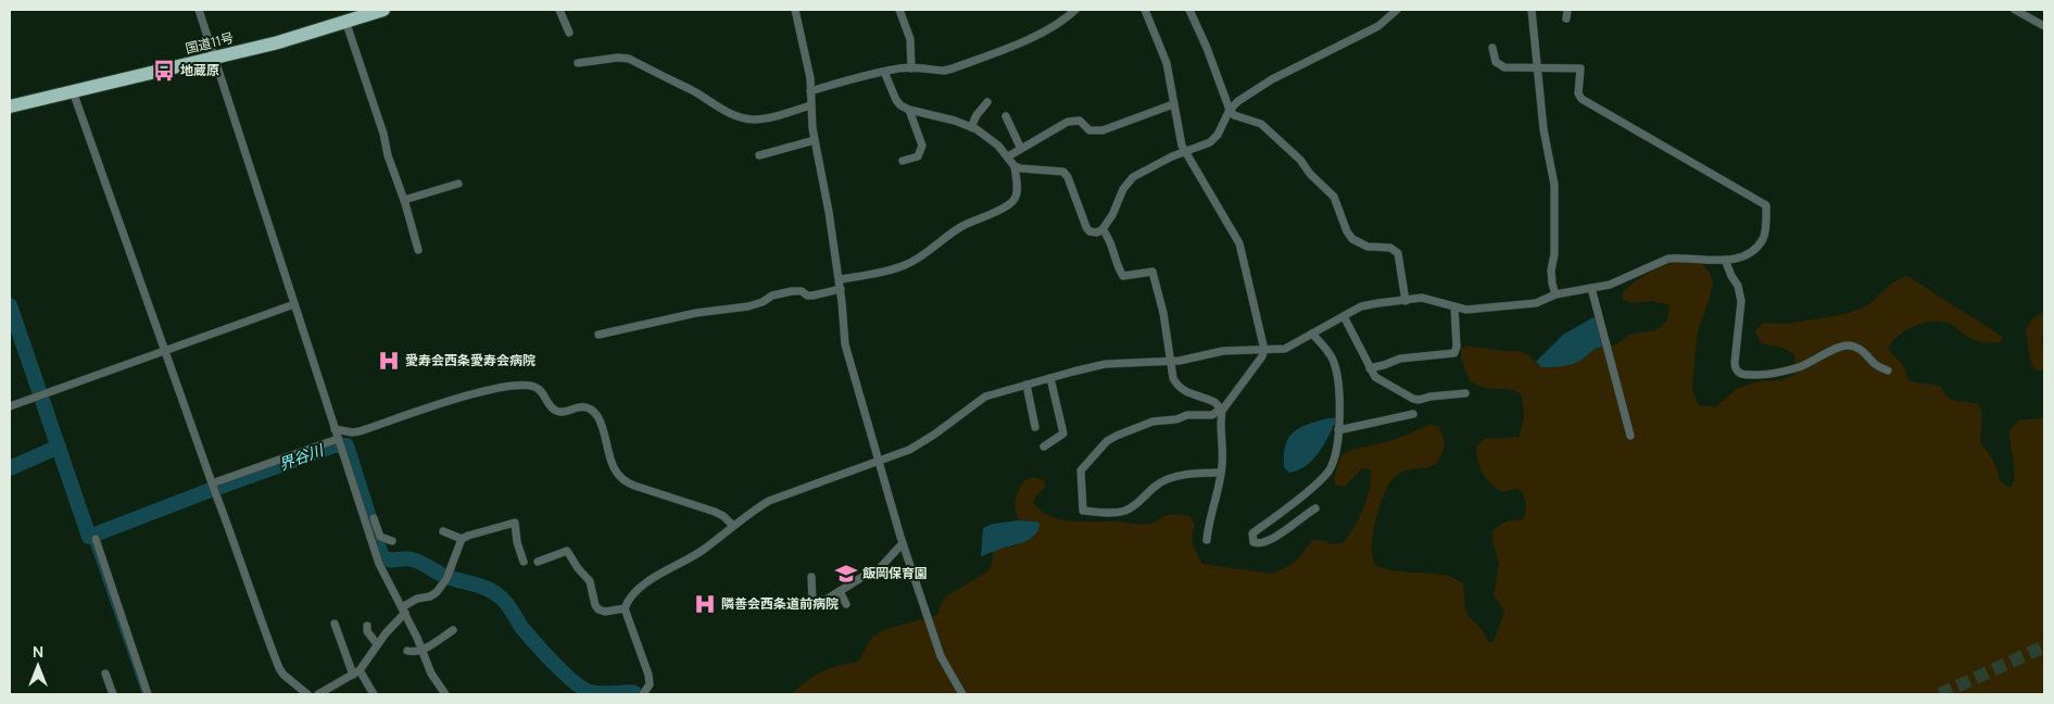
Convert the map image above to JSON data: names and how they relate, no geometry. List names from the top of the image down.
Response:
{
  "streets": {
    "highway": ["国道11号"]
  },
  "water": ["界谷川"],
  "places": {
    "bus stop": ["地蔵原"],
    "hospital": ["愛寿会西条愛寿会病院", "隣善会西条道前病院"],
    "school or university": ["飯岡保育園"]
  },
  "north": "top"
}
